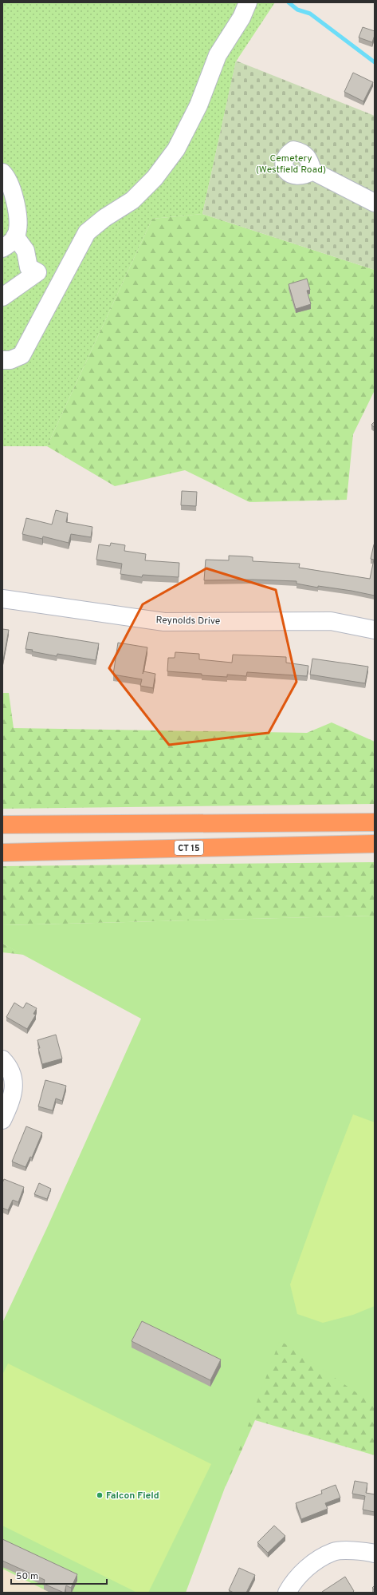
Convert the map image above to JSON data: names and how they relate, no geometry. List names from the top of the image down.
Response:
{
  "streets": {
    "highway": ["CT 15"],
    "street": ["Reynolds Drive"]
  },
  "parks": ["Cemetery (Westfield Road)"],
  "places": ["Falcon Field"],
  "scale_bar": "50 m"
}
